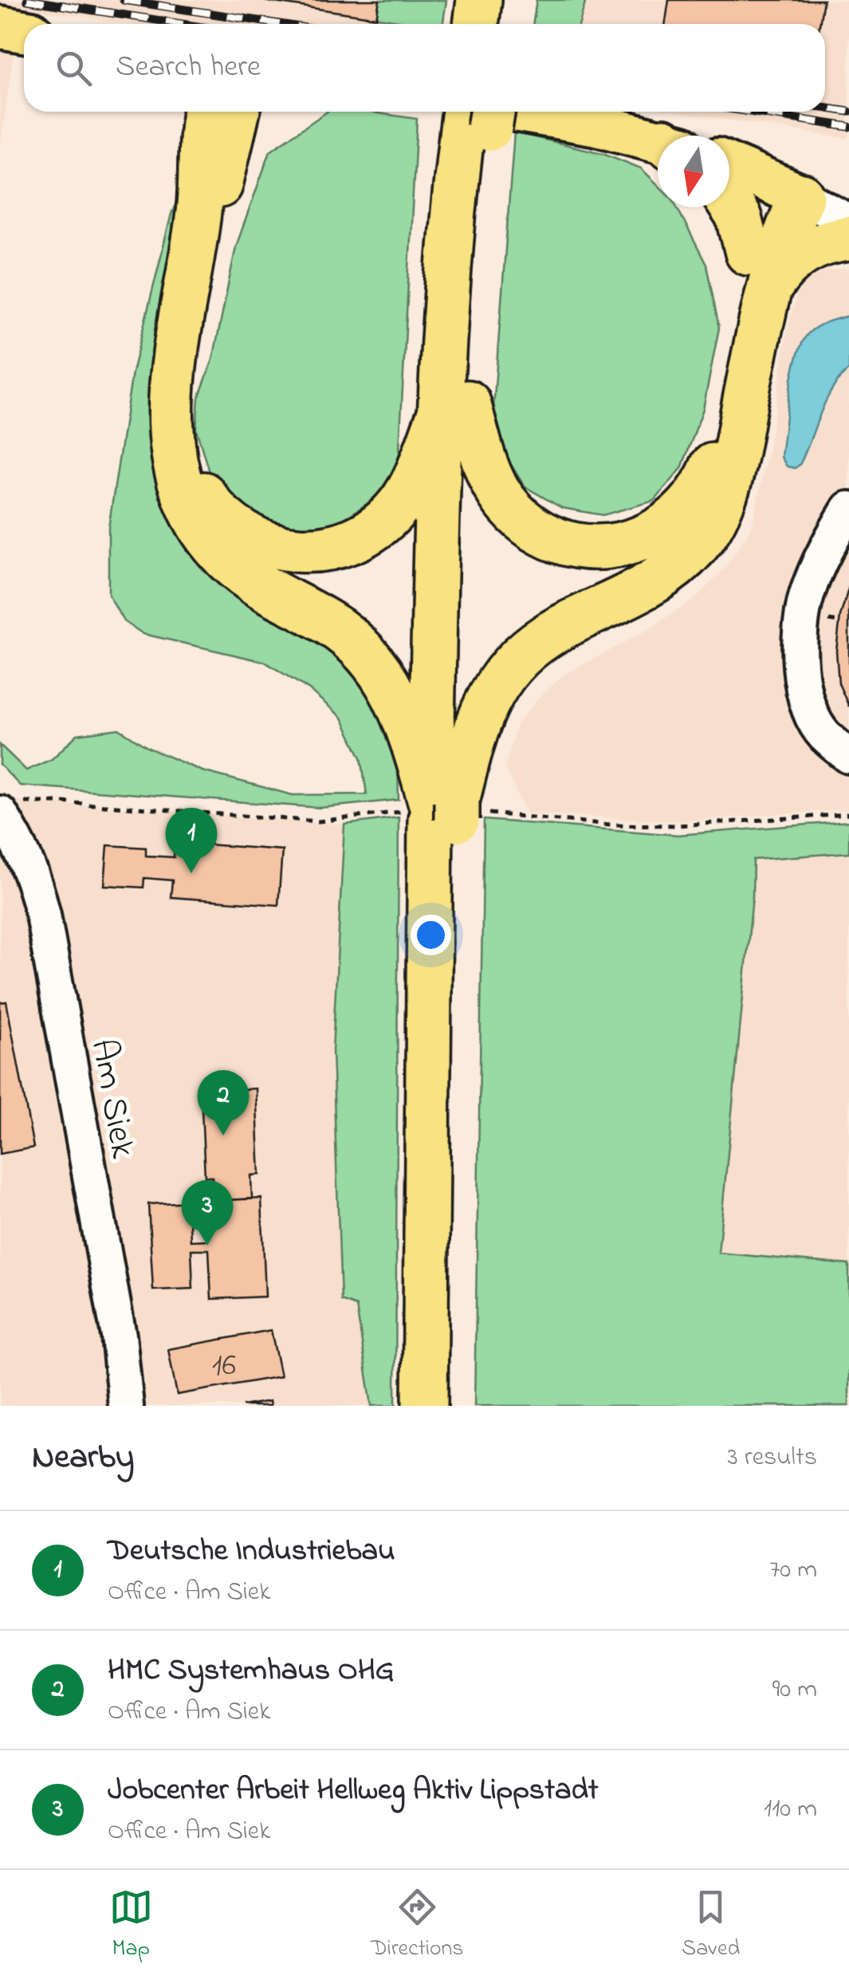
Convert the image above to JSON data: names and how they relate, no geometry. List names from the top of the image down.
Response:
{
  "streets": {
    "street": ["Am Siek"]
  },
  "house_numbers": ["16"],
  "north": "bottom",
  "page": {
    "search": "Search here",
    "pins": ["1", "2", "3"],
    "heading": ["Nearby", "3 results"],
    "list": [
      {
        "mark": "1",
        "name": "Deutsche Industriebau",
        "note": "Office · Am Siek",
        "value": "70 m"
      },
      {
        "mark": "2",
        "name": "HMC Systemhaus OHG",
        "note": "Office · Am Siek",
        "value": "90 m"
      },
      {
        "mark": "3",
        "name": "Jobcenter Arbeit Hellweg Aktiv Lippstadt",
        "note": "Office · Am Siek",
        "value": "110 m"
      }
    ],
    "nav": ["Map", "Directions", "Saved"]
  }
}
